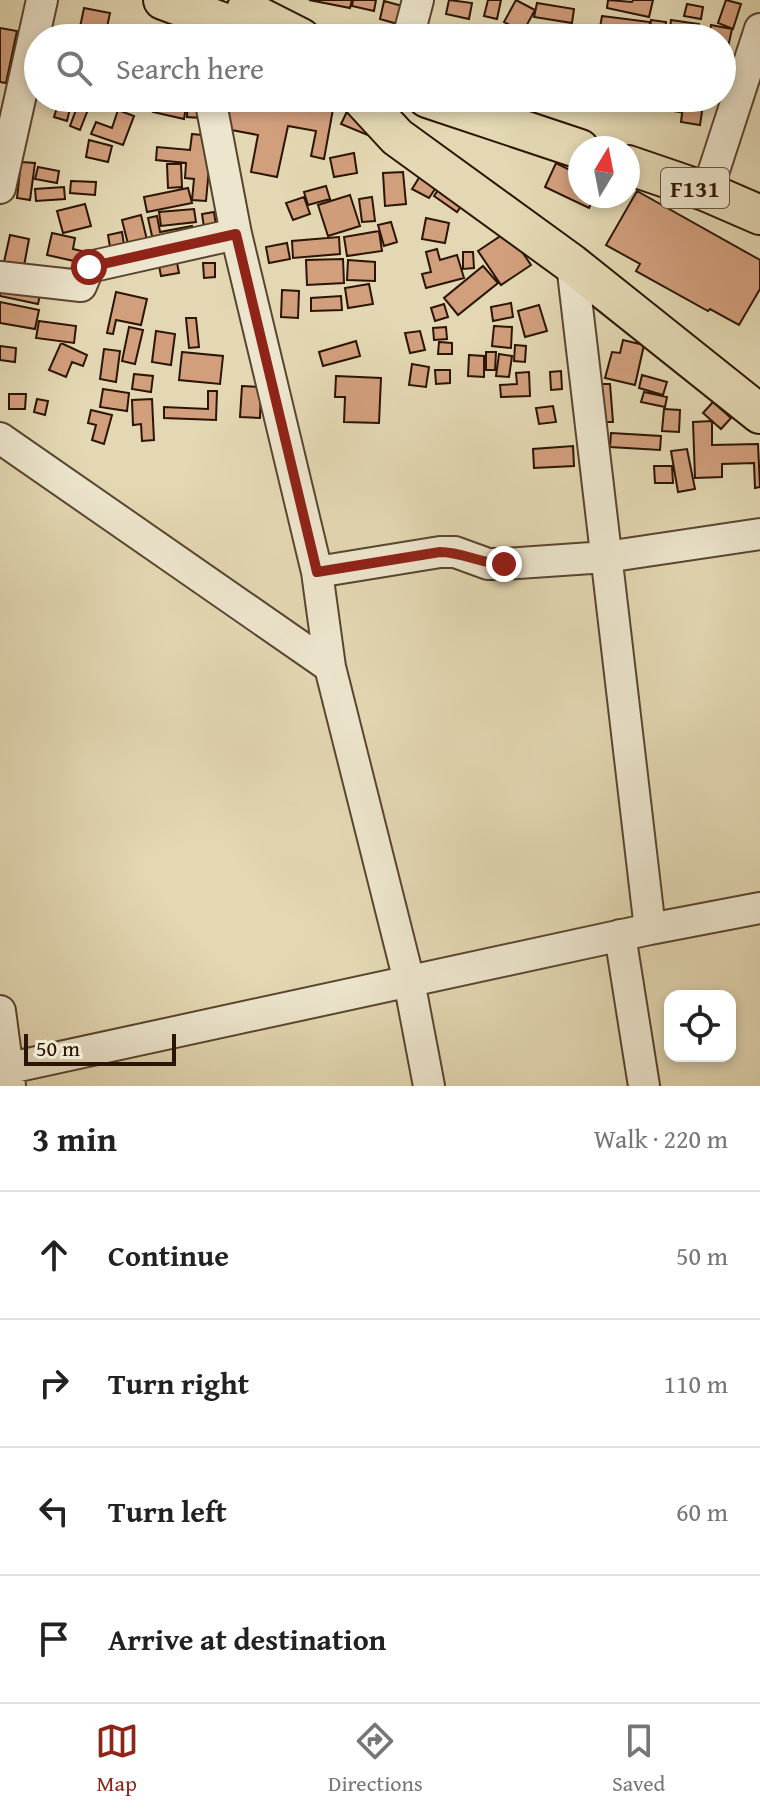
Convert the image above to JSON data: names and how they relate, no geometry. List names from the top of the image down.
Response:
{
  "streets": {
    "main road": ["F131"]
  },
  "scale_bar": "50 m",
  "north": "top",
  "page": {
    "search": "Search here",
    "scale": "50 m",
    "heading": ["3 min", "Walk · 220 m"],
    "list": [
      ["Continue", "50 m"],
      ["Turn right", "110 m"],
      ["Turn left", "60 m"],
      "Arrive at destination"
    ],
    "nav": ["Map", "Directions", "Saved"]
  }
}
